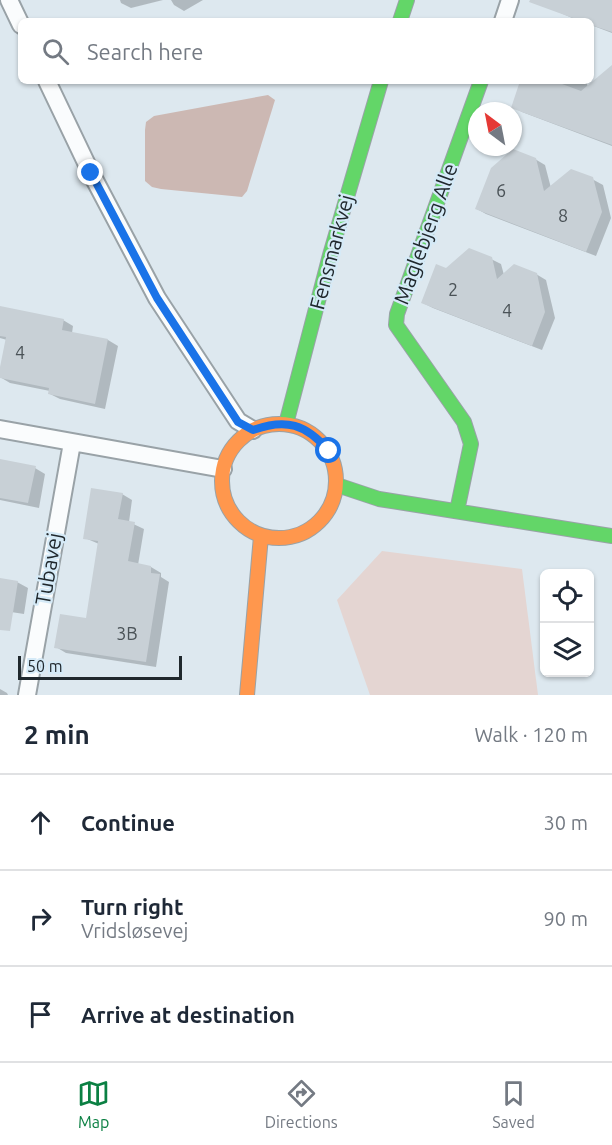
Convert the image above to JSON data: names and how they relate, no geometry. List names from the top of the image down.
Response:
{
  "streets": {
    "street": ["Maglebjerg Alle", "Fensmarkvej", "Tubavej"]
  },
  "house_numbers": [
    "6",
    "8",
    "2",
    "4",
    "4",
    "3B"
  ],
  "scale_bar": "50 m",
  "north": "top left",
  "page": {
    "search": "Search here",
    "scale": "50 m",
    "heading": ["2 min", "Walk · 120 m"],
    "list": [
      ["Continue", "30 m"],
      ["Turn right", "Vridsløsevej", "90 m"],
      "Arrive at destination"
    ],
    "nav": ["Map", "Directions", "Saved"]
  }
}
